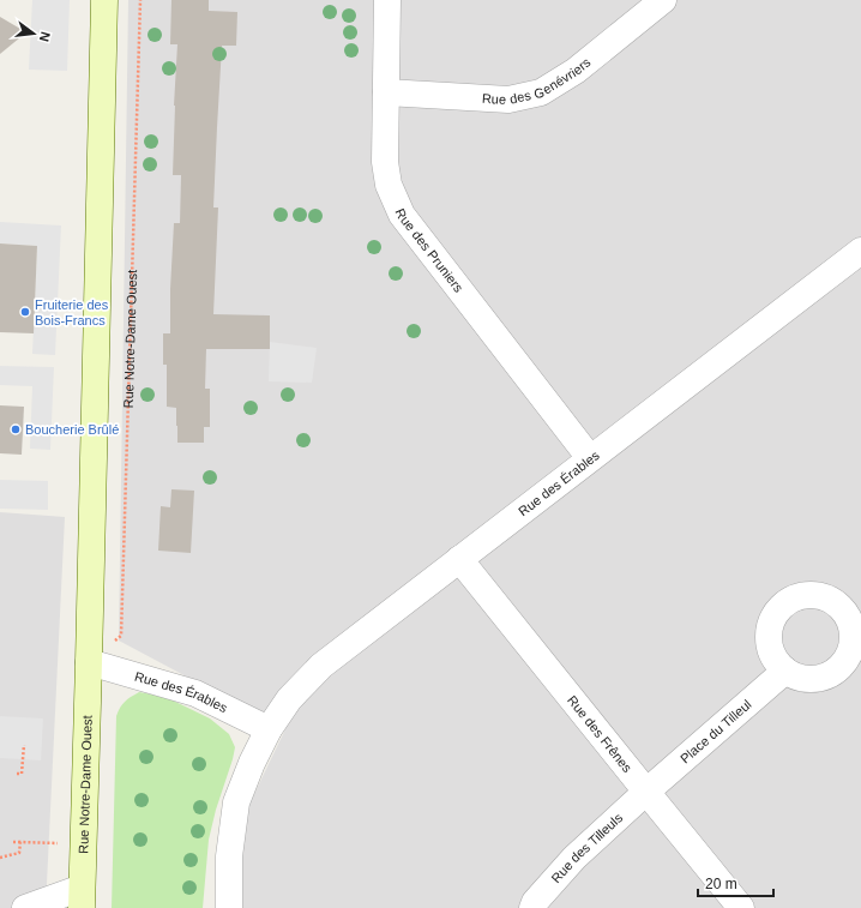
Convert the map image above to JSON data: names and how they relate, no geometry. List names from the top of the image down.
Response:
{
  "streets": {
    "street": [
      "Rue des Genévriers",
      "Rue des Pruniers",
      "Rue Notre-Dame Ouest",
      "Rue des Érables",
      "Place du Tilleul",
      "Rue des Frênes",
      "Rue des Tilleuls"
    ]
  },
  "crossings": [
    ["Rue des Genévriers", "Rue des Pruniers"],
    ["Rue des Pruniers", "Rue des Érables"],
    ["Rue Notre-Dame Ouest", "Rue des Érables"],
    ["Rue des Érables", "Rue des Frênes"],
    ["Place du Tilleul", "Rue des Frênes"],
    ["Place du Tilleul", "Rue des Tilleuls"],
    ["Rue des Frênes", "Rue des Tilleuls"]
  ],
  "places": ["Fruiterie des Bois-Francs", "Boucherie Brûlé"],
  "scale_bar": "20 m",
  "north": "right"
}
